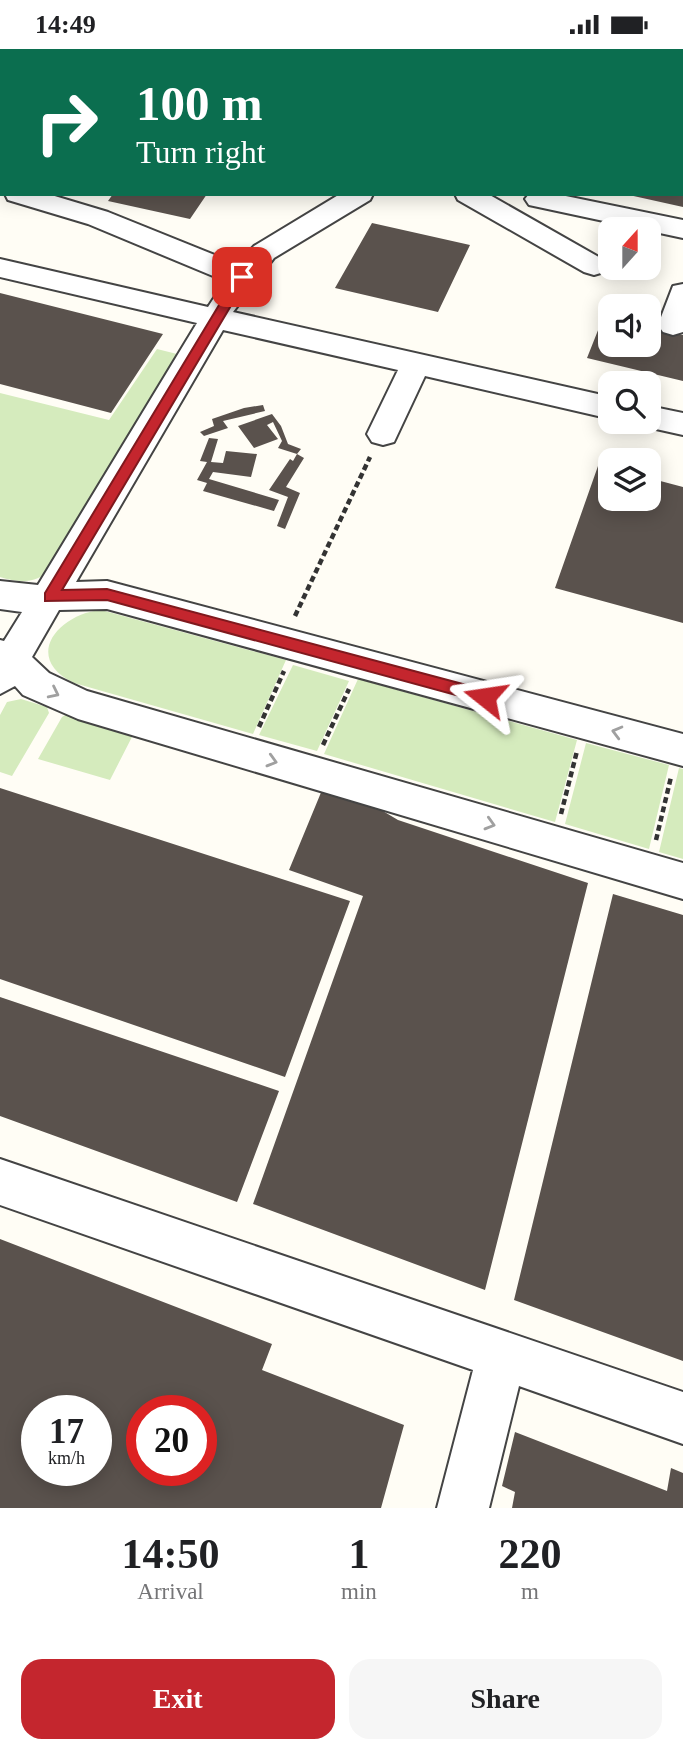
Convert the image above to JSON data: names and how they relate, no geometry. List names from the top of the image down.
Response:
{
  "north": "top",
  "page": {
    "status": "14:49",
    "turn": ["100 m", "Turn right"],
    "speed": "17 km/h",
    "limit": "20",
    "eta": [
      "14:50",
      "Arrival",
      "1",
      "min",
      "220",
      "m"
    ],
    "buttons": ["Exit", "Share"]
  }
}
